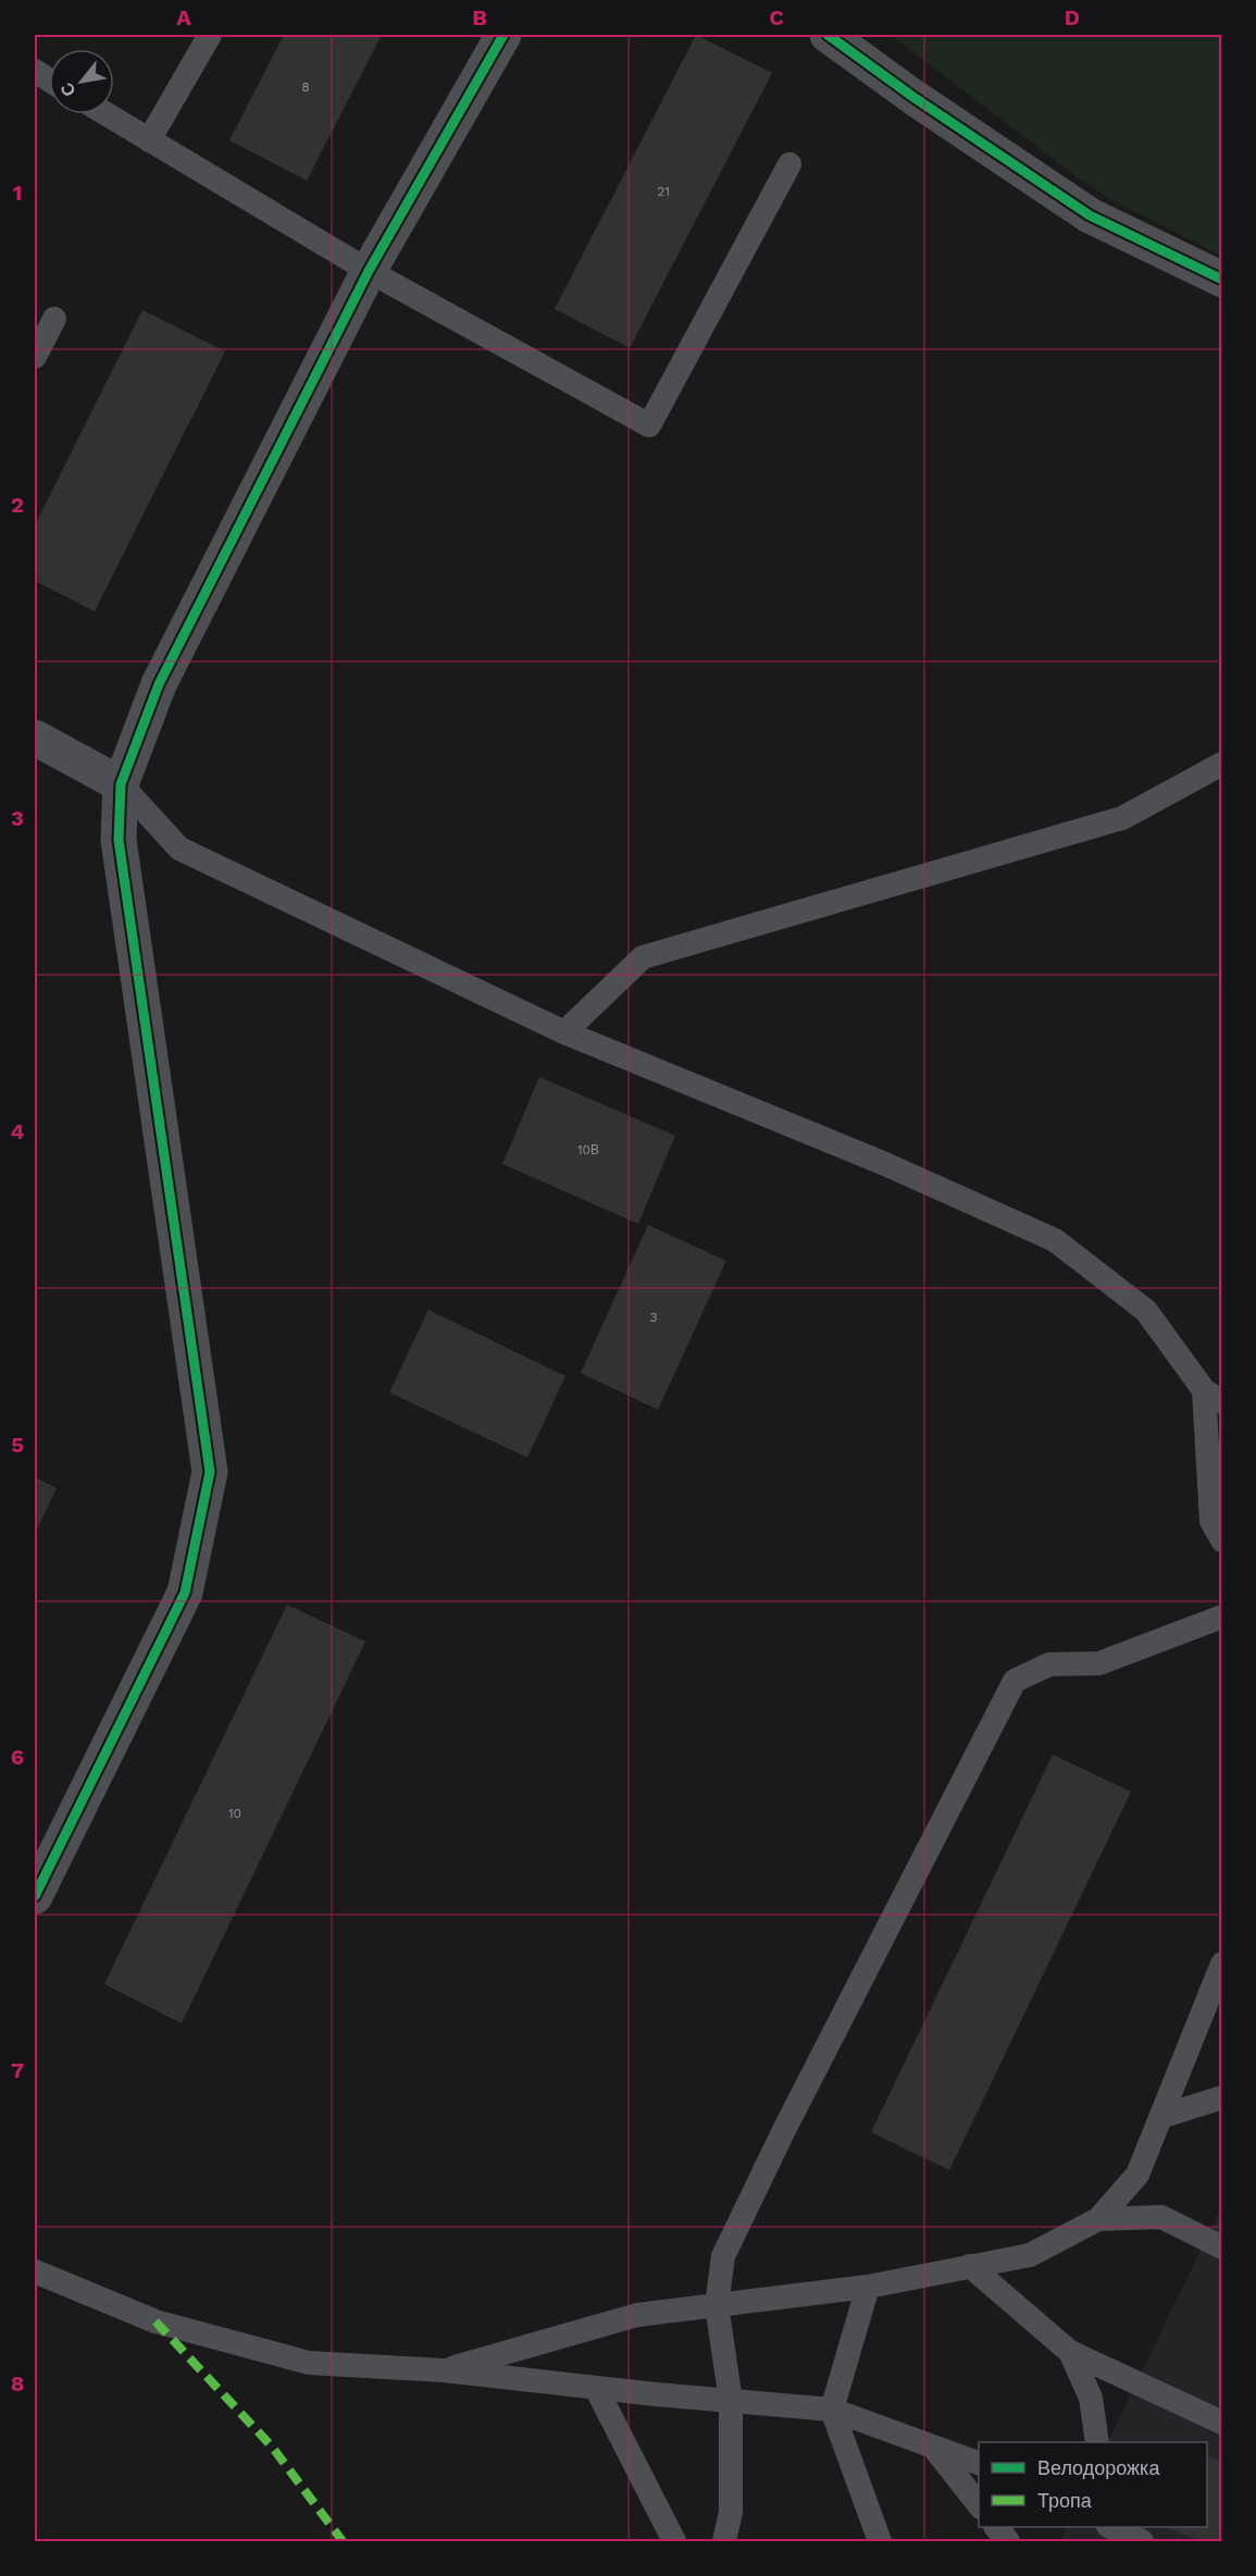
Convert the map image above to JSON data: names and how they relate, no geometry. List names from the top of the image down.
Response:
{
  "house_numbers": [
    "8",
    "21",
    "10В",
    "3",
    "10"
  ],
  "legend": ["Велодорожка", "Тропа"],
  "north": "bottom left",
  "grid": {
    "columns": [
      "A",
      "B",
      "C",
      "D"
    ],
    "rows": [
      "1",
      "2",
      "3",
      "4",
      "5",
      "6",
      "7",
      "8"
    ]
  }
}
